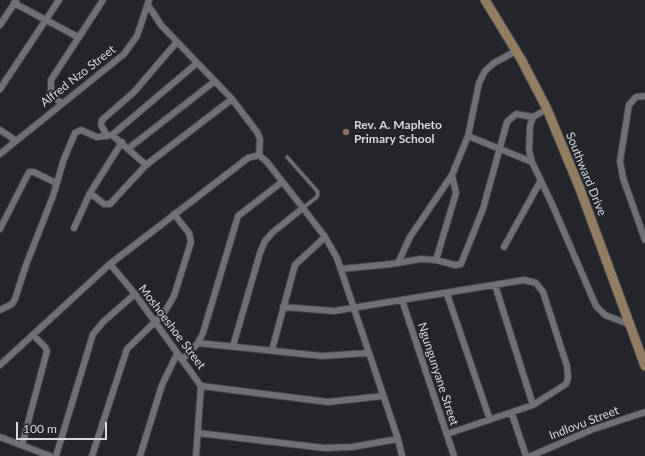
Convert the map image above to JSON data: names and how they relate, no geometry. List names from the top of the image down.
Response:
{
  "streets": {
    "main road": ["Southward Drive"],
    "street": [
      "Alfred Nzo Street",
      "Moshoeshoe Street",
      "Ngungunyane Street",
      "Indlovu Street"
    ]
  },
  "places": ["Rev. A. Mapheto Primary School"],
  "scale_bar": "100 m"
}
